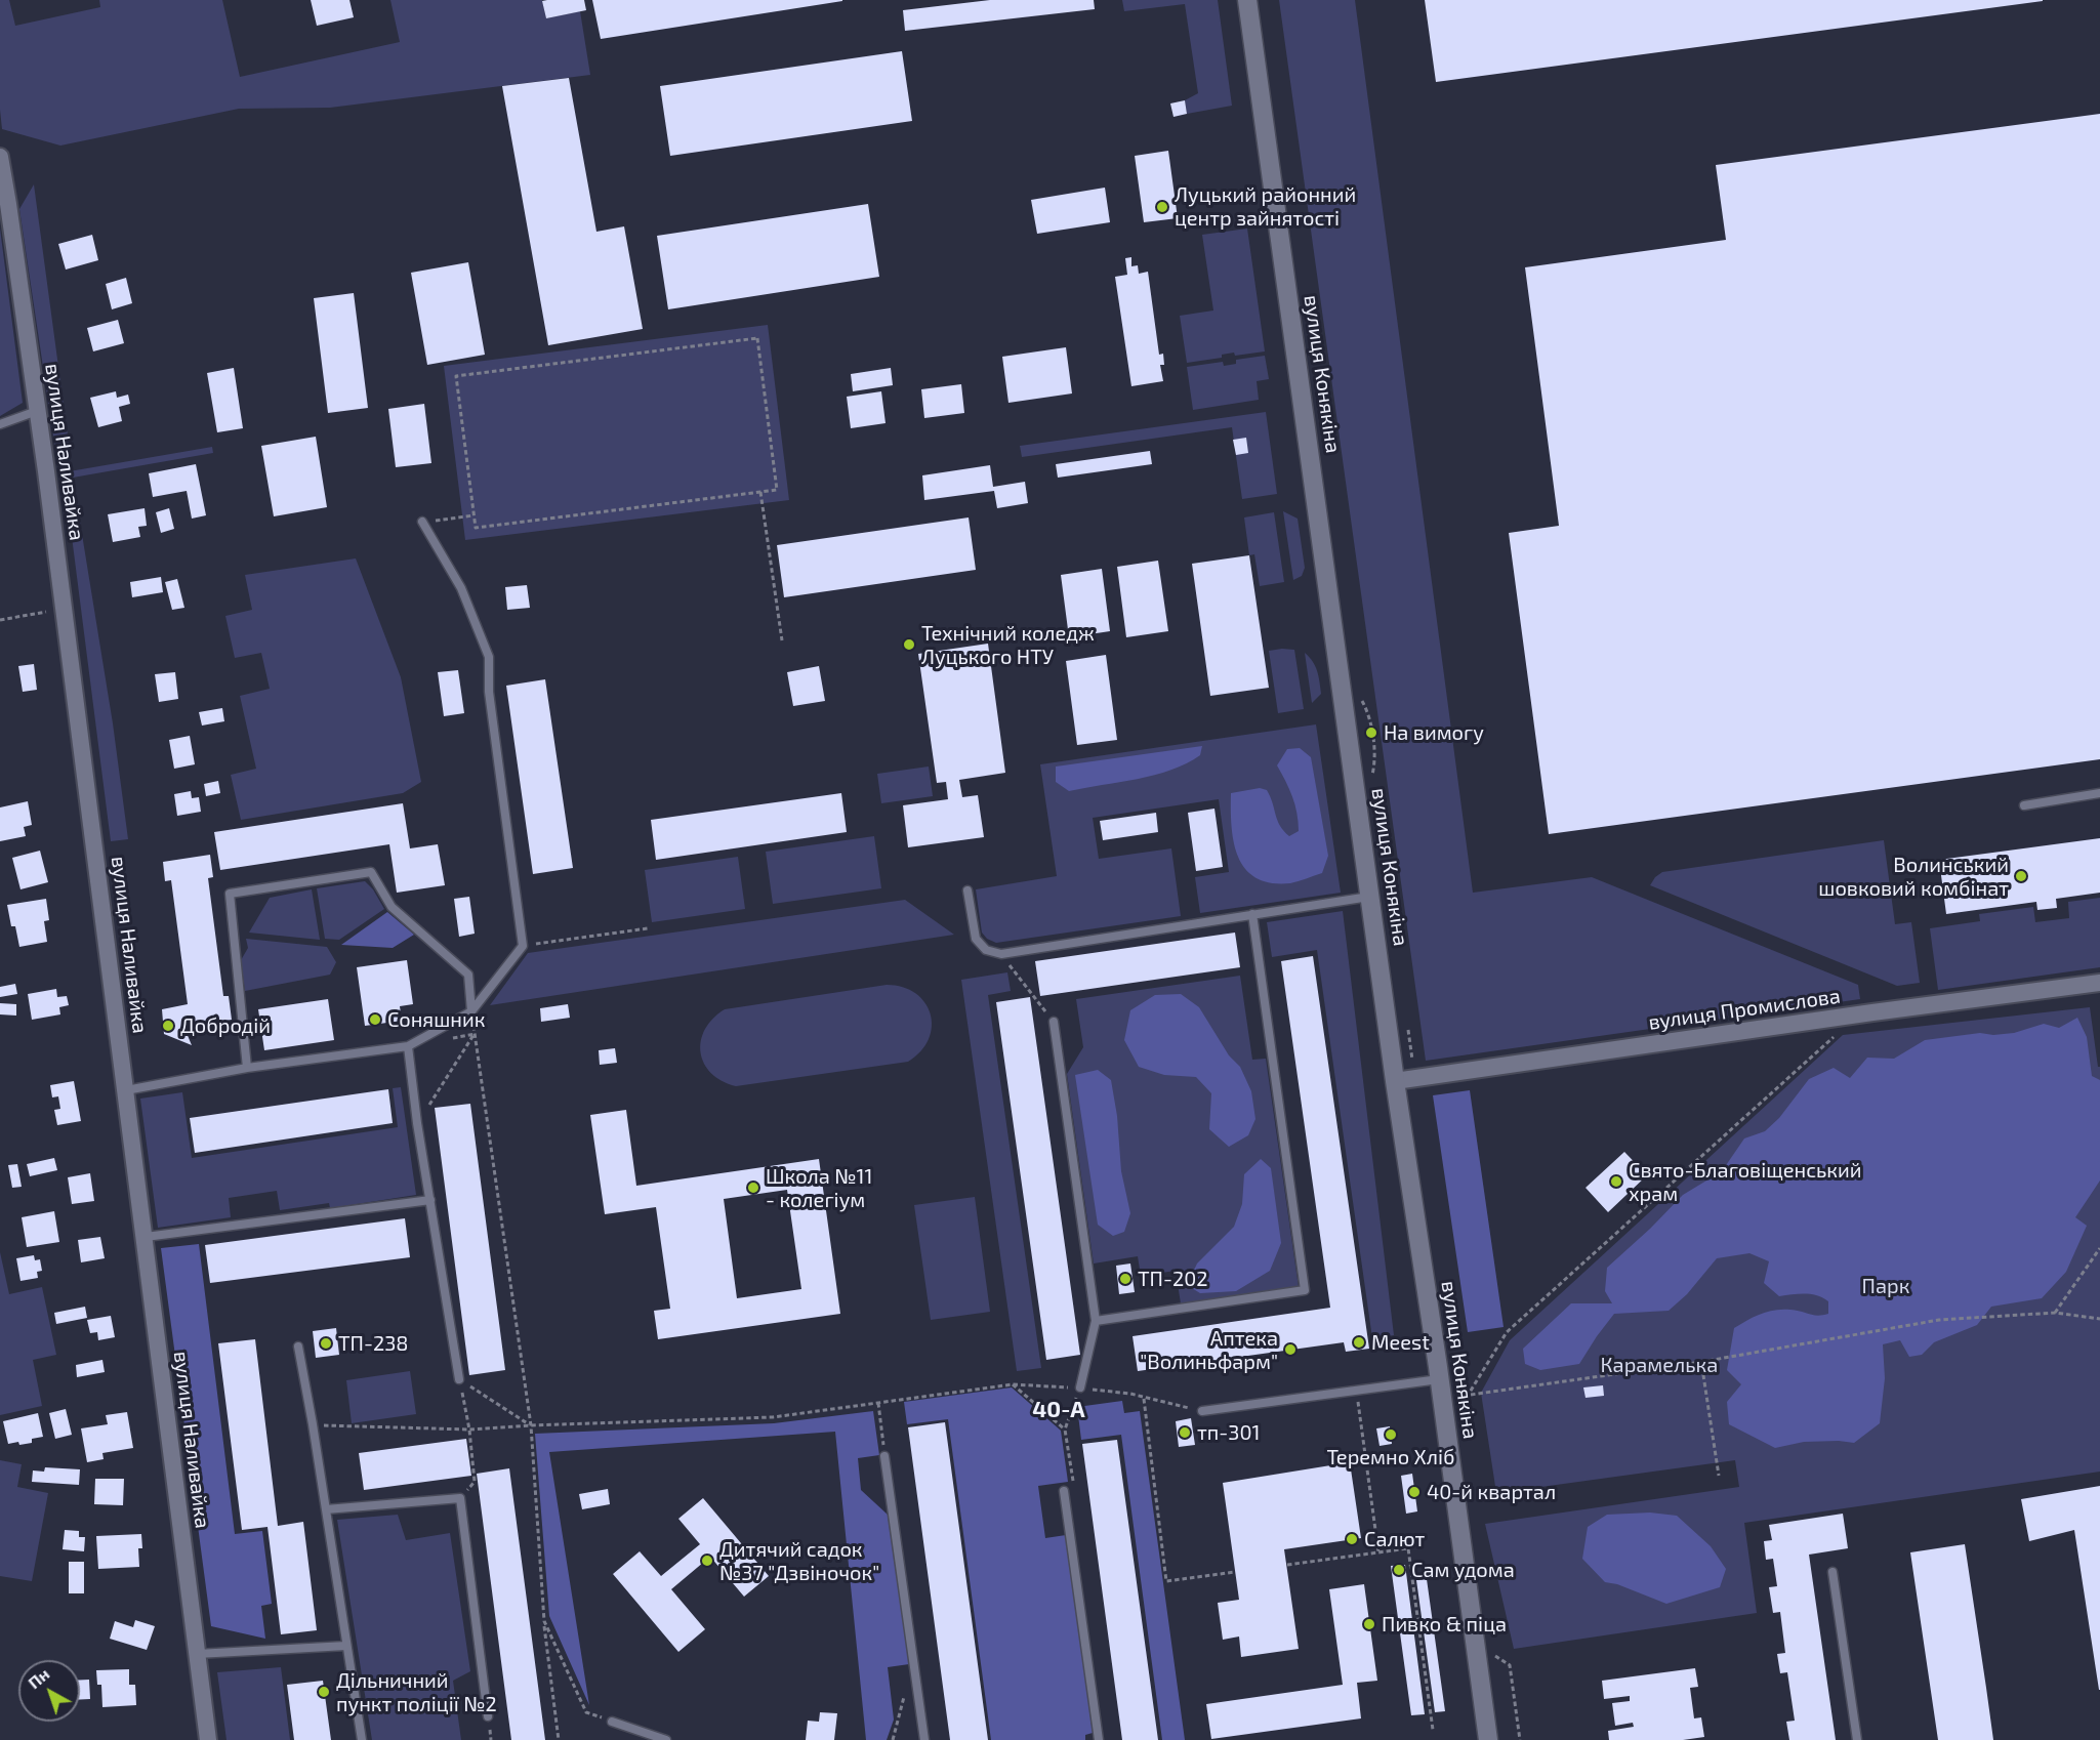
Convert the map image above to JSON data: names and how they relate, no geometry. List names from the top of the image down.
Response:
{
  "streets": {
    "street": ["вулиця Конякіна", "вулиця Наливайка", "вулиця Промислова"]
  },
  "crossings": [
    ["вулиця Конякіна", "вулиця Промислова"]
  ],
  "districts": ["40-А"],
  "parks": ["Парк", "Карамелька"],
  "places": [
    "Луцький районний центр зайнятості",
    "Технічний коледж Луцького НТУ",
    "На вимогу",
    "Волинський шовковий комбінат",
    "Соняшник",
    "Добродій",
    "Свято-Благовіщенський храм",
    "Школа №11 - колегіум",
    "ТП-202",
    "Meest",
    "ТП-238",
    "Аптека \"Волиньфарм\"",
    "тп-301",
    "Теремно Хліб",
    "40-й квартал",
    "Салют",
    "Дитячий садок №37 \"Дзвіночок\"",
    "Сам удома",
    "Пивко & піца",
    "Дільничний пункт поліції №2"
  ],
  "north": "top left"
}
